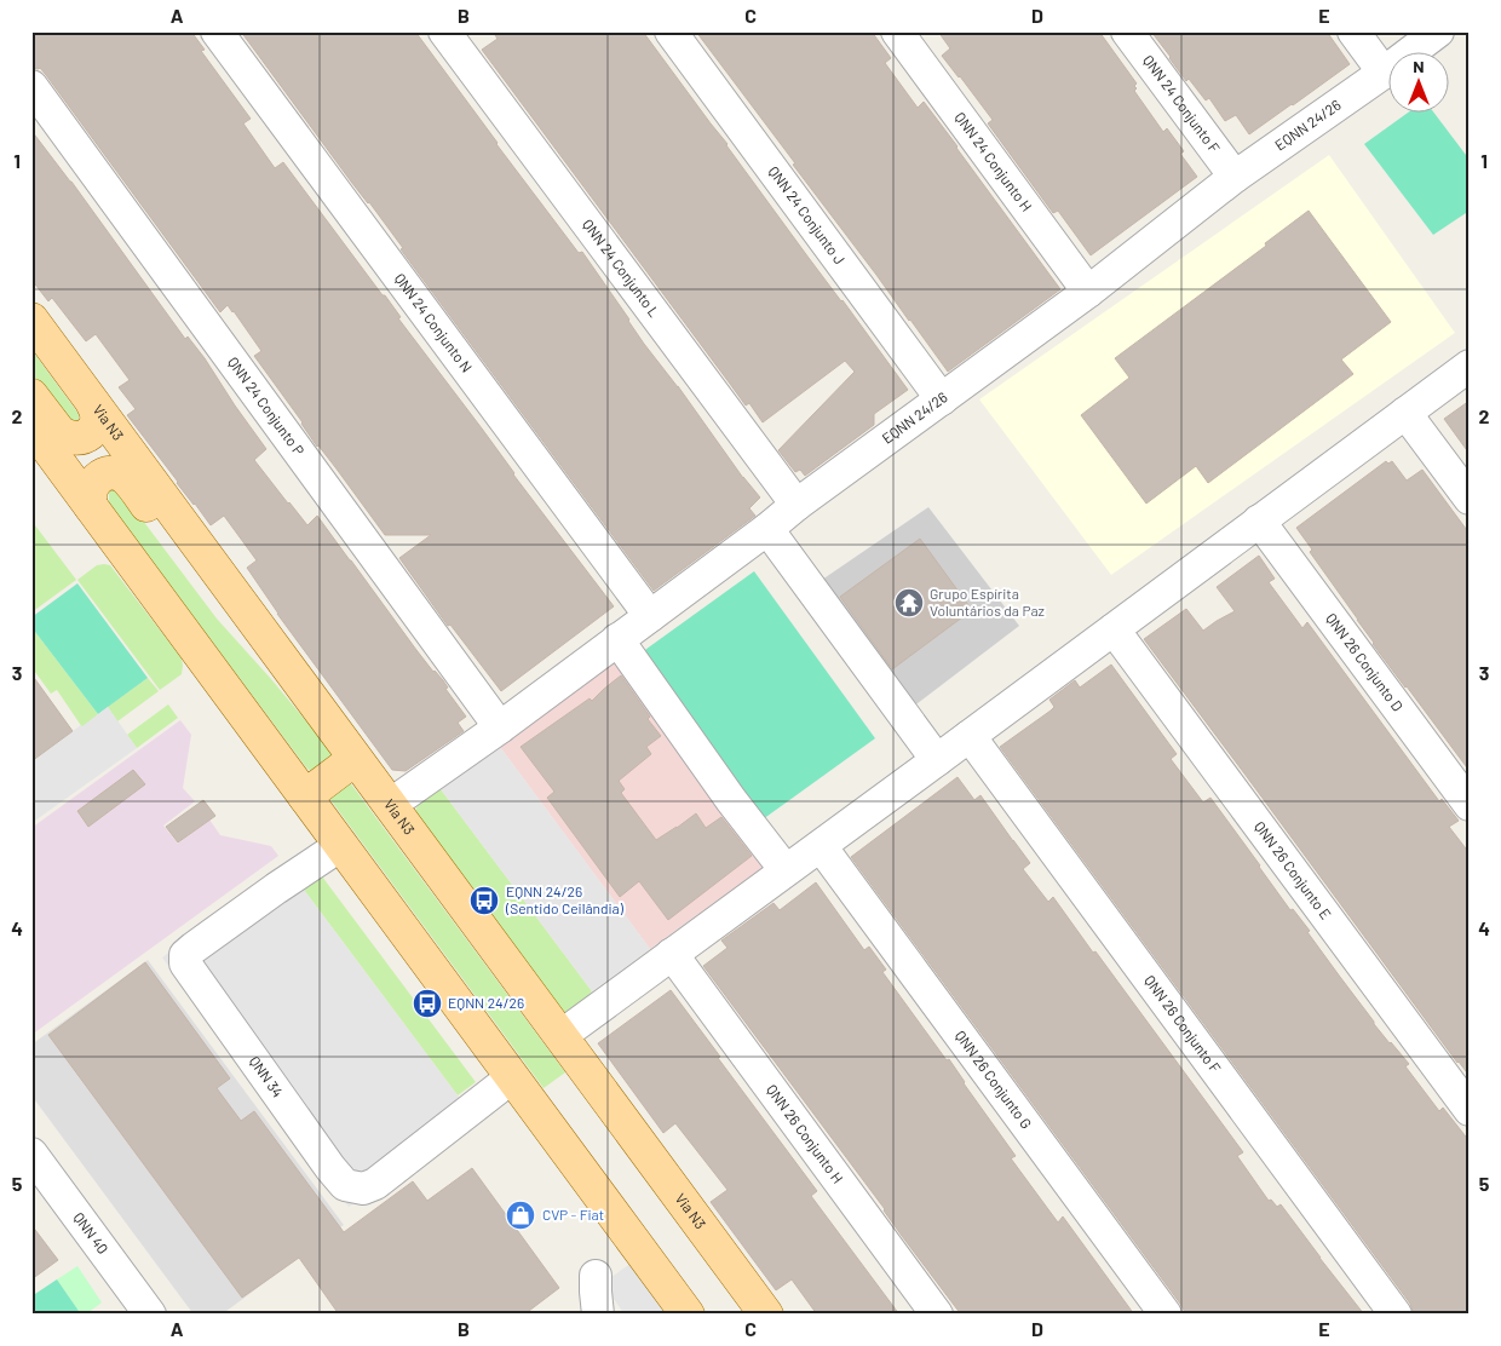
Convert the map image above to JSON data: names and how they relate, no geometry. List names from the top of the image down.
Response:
{
  "streets": {
    "main road": ["Via N3"],
    "street": [
      "QNN 24 Conjunto F",
      "EQNN 24/26",
      "QNN 24 Conjunto H",
      "QNN 24 Conjunto J",
      "QNN 24 Conjunto L",
      "QNN 24 Conjunto N",
      "QNN 24 Conjunto P",
      "QNN 26 Conjunto D",
      "QNN 26 Conjunto E",
      "QNN 26 Conjunto F",
      "QNN 34",
      "QNN 26 Conjunto G",
      "QNN 26 Conjunto H",
      "QNN 40"
    ]
  },
  "crossings": [
    ["QNN 24 Conjunto F", "EQNN 24/26"],
    ["EQNN 24/26", "QNN 24 Conjunto H"],
    ["EQNN 24/26", "QNN 24 Conjunto J"],
    ["EQNN 24/26", "QNN 24 Conjunto L"],
    ["EQNN 24/26", "QNN 24 Conjunto N"],
    ["EQNN 24/26", "QNN 24 Conjunto P"],
    ["EQNN 24/26", "Via N3"]
  ],
  "places": {
    "temple": ["Grupo Espírita Voluntários da Paz"],
    "bus stop": ["EQNN 24/26 (Sentido Ceilândia)", "EQNN 24/26"],
    "shop": ["CVP - Fiat"]
  },
  "north": "top",
  "grid": {
    "columns": [
      "A",
      "B",
      "C",
      "D",
      "E"
    ],
    "rows": [
      "1",
      "2",
      "3",
      "4",
      "5"
    ]
  }
}
